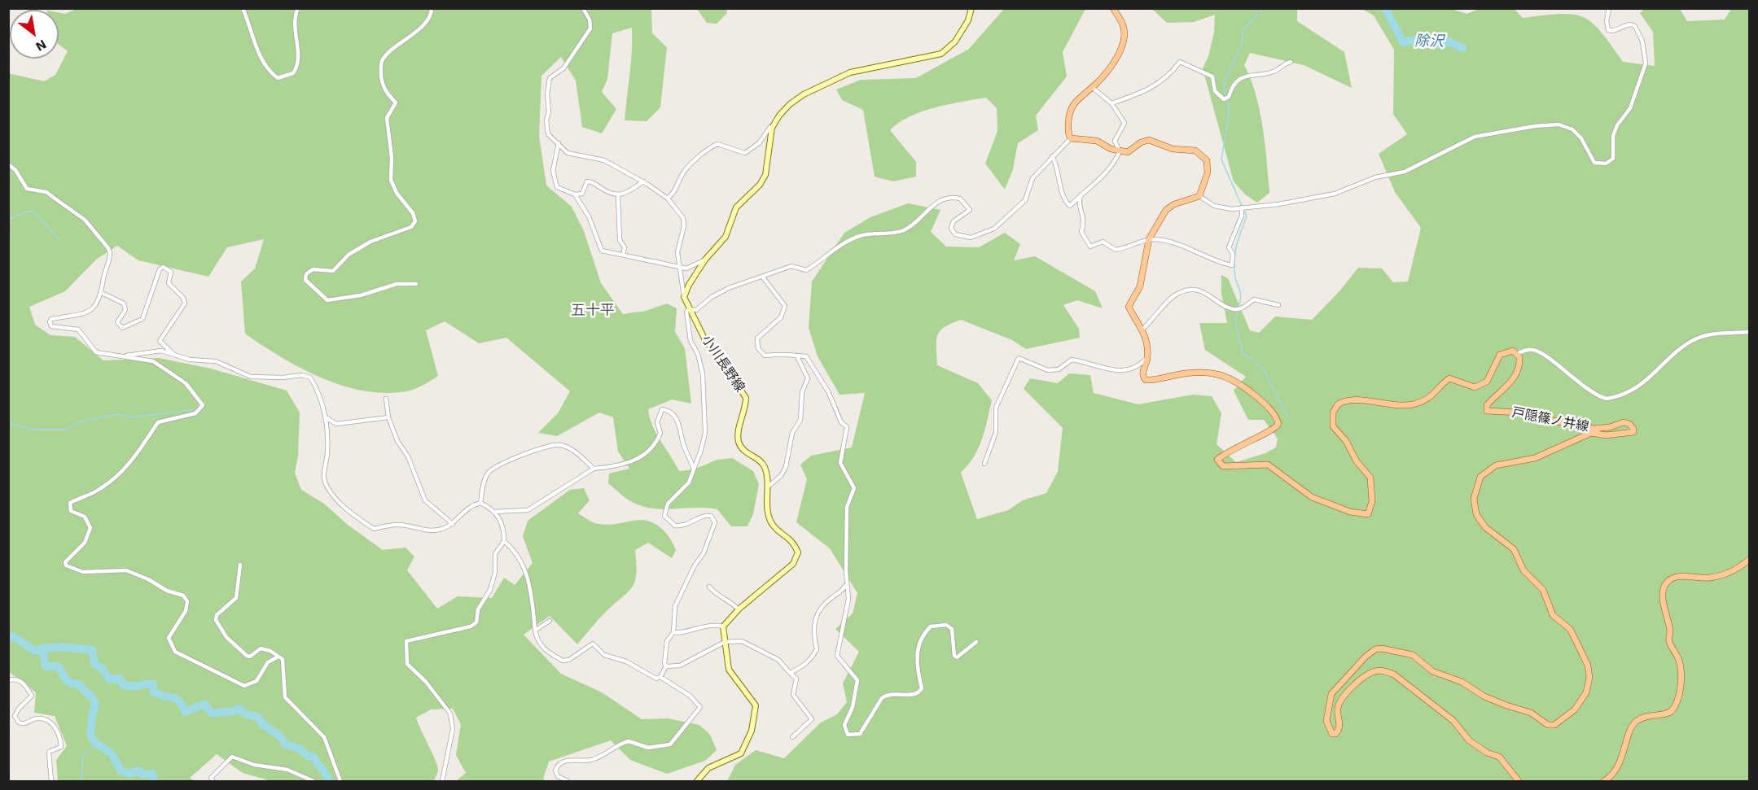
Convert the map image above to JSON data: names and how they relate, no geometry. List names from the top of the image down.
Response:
{
  "streets": {
    "main road": ["小川長野線", "戸隠篠ノ井線"]
  },
  "districts": ["五十平"],
  "water": ["除沢"],
  "north": "bottom right"
}
